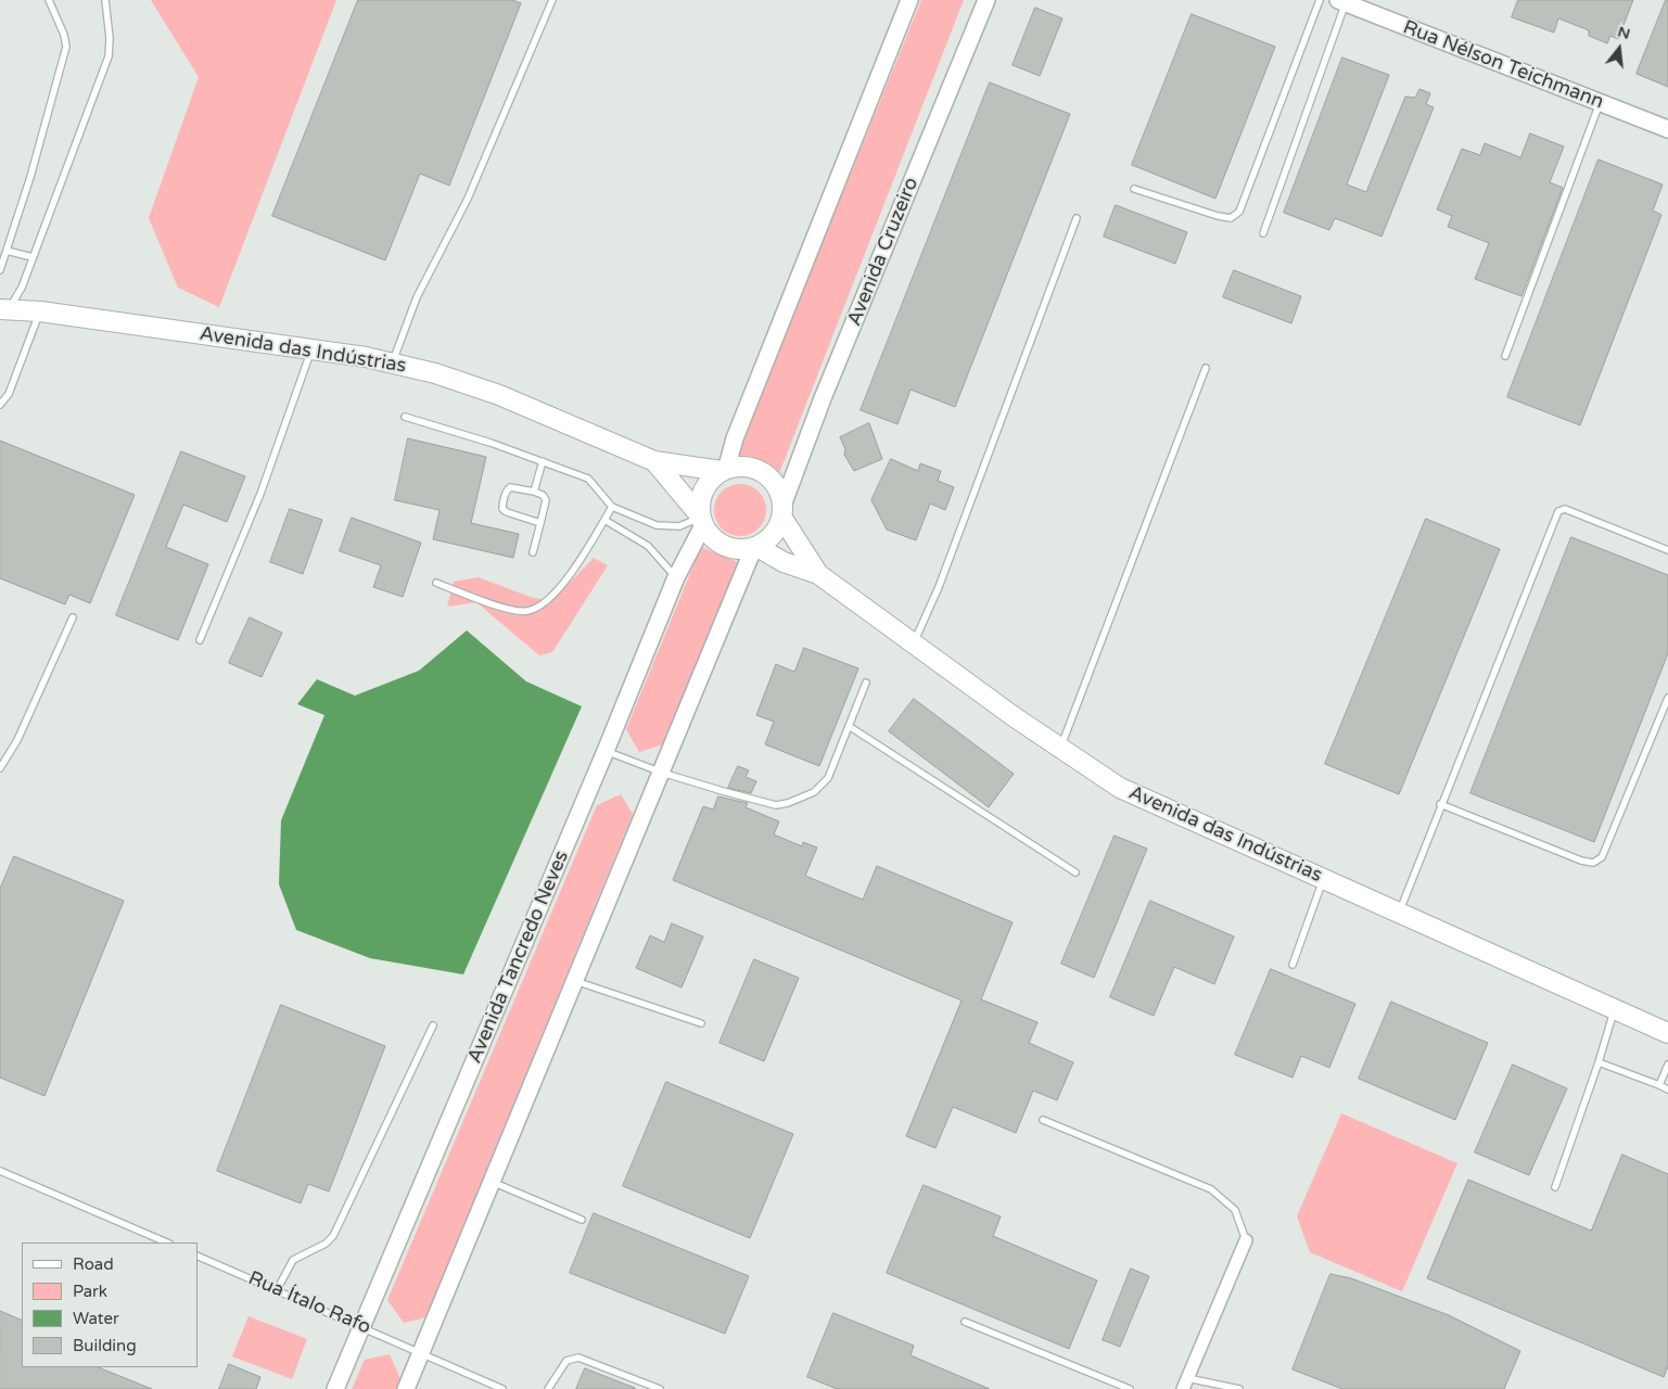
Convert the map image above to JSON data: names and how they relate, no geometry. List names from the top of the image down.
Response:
{
  "streets": {
    "main road": [
      "Rua Nélson Teichmann",
      "Avenida Cruzeiro",
      "Avenida das Indústrias",
      "Avenida Tancredo Neves"
    ],
    "lane": ["Rua Ítalo Rafo"]
  },
  "crossings": [
    ["Avenida Cruzeiro", "Avenida Tancredo Neves"],
    ["Avenida Tancredo Neves", "Rua Ítalo Rafo"]
  ],
  "legend": [
    "Road",
    "Park",
    "Water",
    "Building"
  ],
  "north": "top"
}
